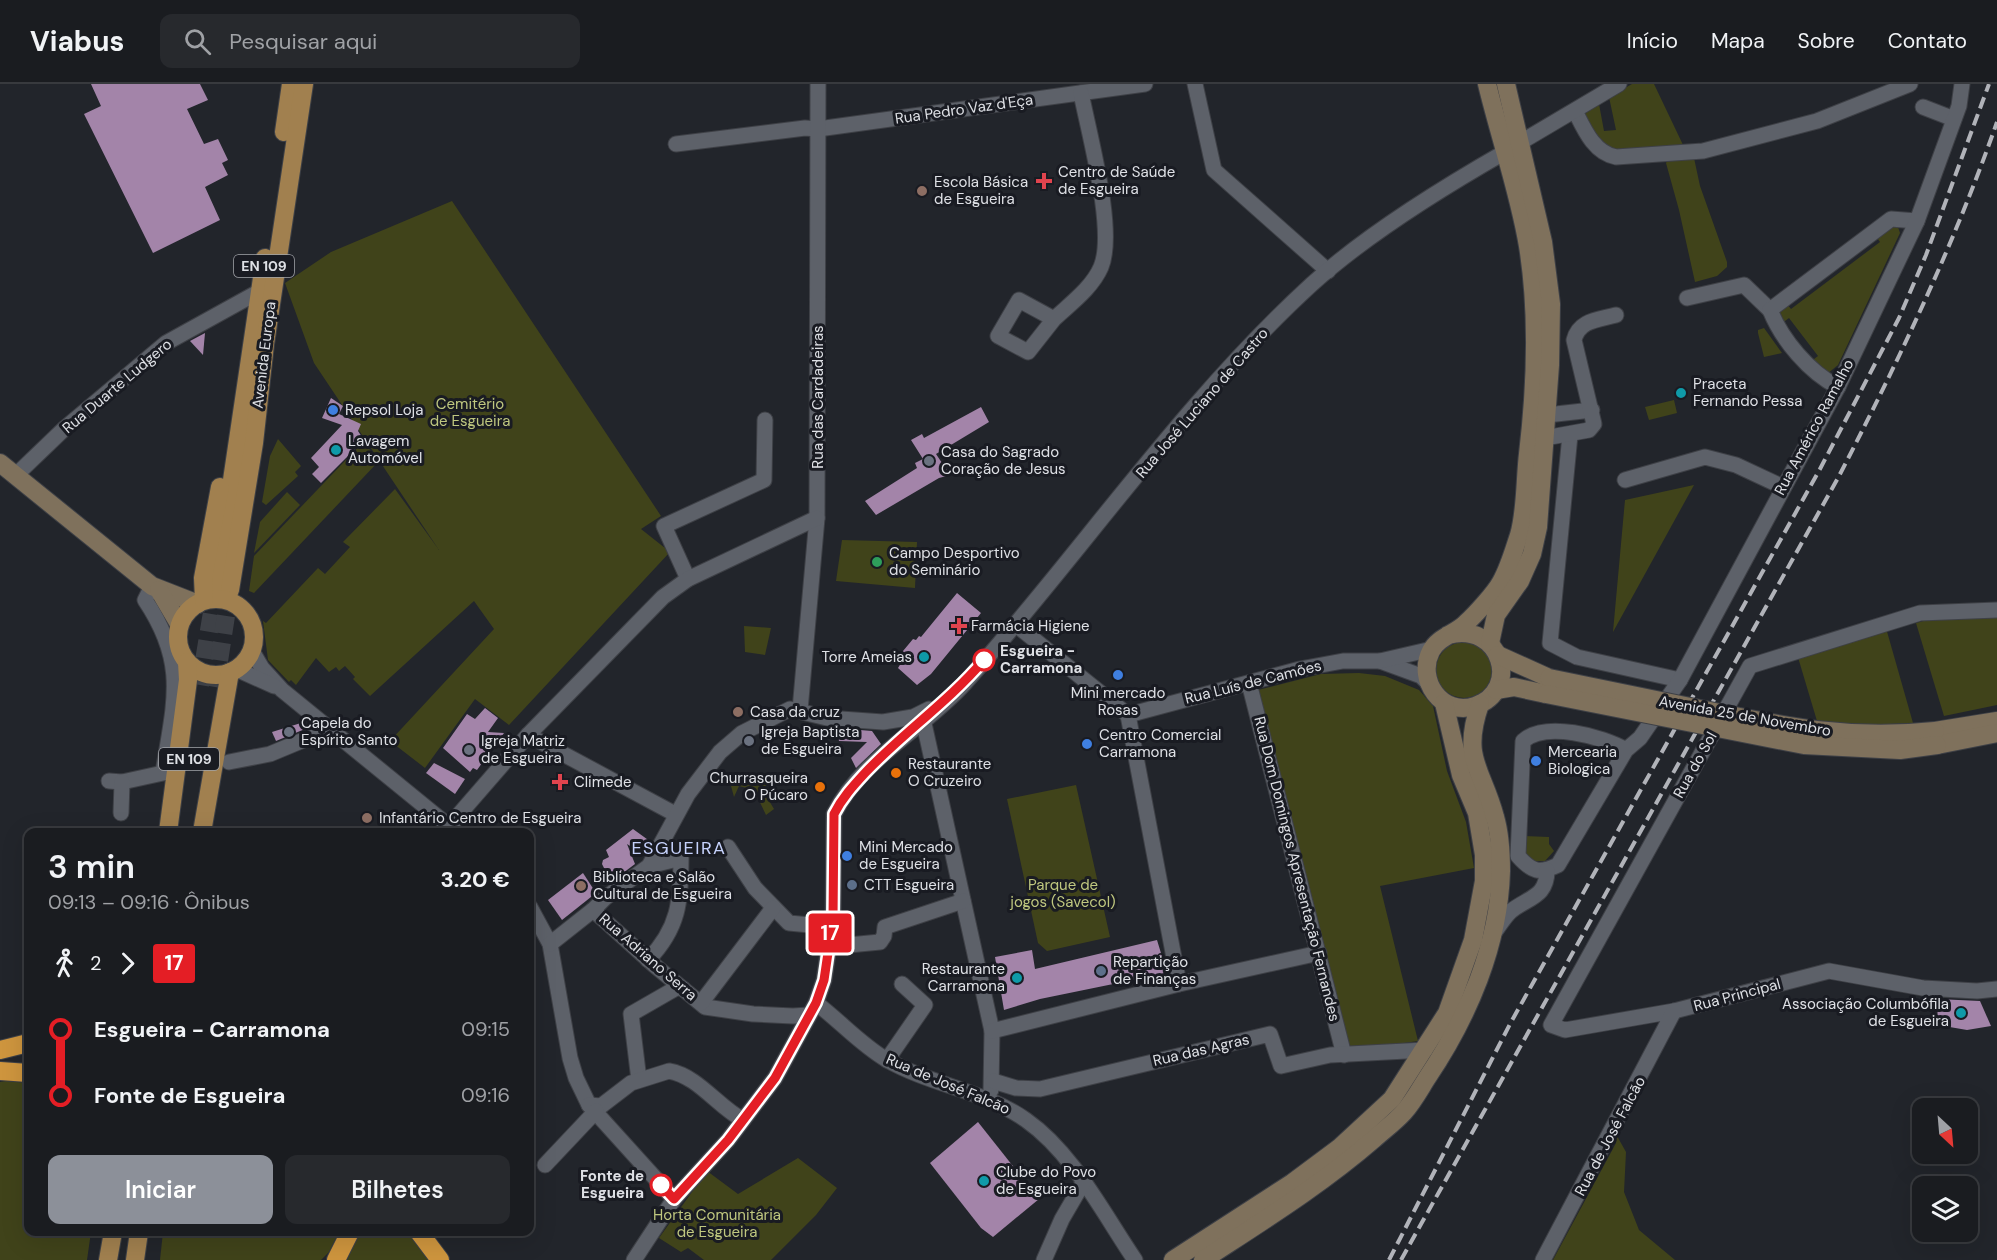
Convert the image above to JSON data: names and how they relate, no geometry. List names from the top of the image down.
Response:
{
  "streets": {
    "main road": ["EN 109", "Avenida Europa", "Avenida 25 de Novembro"],
    "street": [
      "Rua Pedro Vaz d'Eça",
      "Rua Duarte Ludgero",
      "Rua das Cardadeiras",
      "Rua José Luciano de Castro",
      "Rua Américo Ramalho",
      "Rua Luís de Camões",
      "Rua do Sol",
      "Rua Dom Domingos Apresentação Fernandes",
      "Rua Adriano Serra",
      "Rua Principal",
      "Rua das Agras",
      "Rua de José Falcão"
    ]
  },
  "crossings": [
    ["Rua Pedro Vaz d'Eça", "Rua das Cardadeiras"],
    ["Avenida Europa", "Rua Duarte Ludgero"],
    ["Rua José Luciano de Castro", "Rua Adriano Serra"],
    ["Rua José Luciano de Castro", "Rua de José Falcão"],
    ["Rua Luís de Camões", "Avenida 25 de Novembro"],
    ["Rua Luís de Camões", "Rua Dom Domingos Apresentação Fernandes"],
    ["Rua do Sol", "Rua Principal"],
    ["Rua Dom Domingos Apresentação Fernandes", "Rua das Agras"],
    ["Rua Adriano Serra", "Rua de José Falcão"],
    ["Rua Principal", "Rua de José Falcão"]
  ],
  "districts": ["ESGUEIRA"],
  "parks": ["Cemitério de Esgueira", "Parque de jogos (Savecol)", "Horta Comunitária de Esgueira"],
  "places": {
    "health": ["Centro de Saúde de Esgueira", "Farmácia Higiene", "Climede"],
    "other": [
      "Escola Básica de Esgueira",
      "Praceta Fernando Pessa",
      "Repsol Loja",
      "Lavagem Automóvel",
      "Casa do Sagrado Coração de Jesus",
      "Campo Desportivo do Seminário",
      "Torre Ameias",
      "Esgueira - Carramona",
      "Mini mercado Rosas",
      "Casa da cruz",
      "Capela do Espírito Santo",
      "Igreja Baptista de Esgueira",
      "Centro Comercial Carramona",
      "Igreja Matriz de Esgueira",
      "Mercearia Biologica",
      "Restaurante O Cruzeiro",
      "Churrasqueira O Púcaro",
      "Infantário Centro de Esgueira",
      "Mini Mercado de Esgueira",
      "CTT Esgueira",
      "Biblioteca e Salão Cultural de Esgueira",
      "Repartição de Finanças",
      "Restaurante Carramona",
      "Associação Columbófila de Esgueira",
      "Clube do Povo de Esgueira",
      "Fonte de Esgueira"
    ]
  },
  "lines": ["bus line 17"],
  "north": "bottom right",
  "page": {
    "header": "Viabus",
    "search": "Pesquisar aqui",
    "nav": [
      "Início",
      "Mapa",
      "Sobre",
      "Contato"
    ],
    "on_map": "17",
    "heading": ["3 min", "09:13 – 09:16 · Ônibus", "3.20 €"],
    "legs": ["2", "17"],
    "list": [
      {
        "name": "Esgueira - Carramona",
        "value": "09:15"
      },
      {
        "name": "Fonte de Esgueira",
        "value": "09:16"
      }
    ],
    "buttons": ["Iniciar", "Bilhetes"]
  }
}
